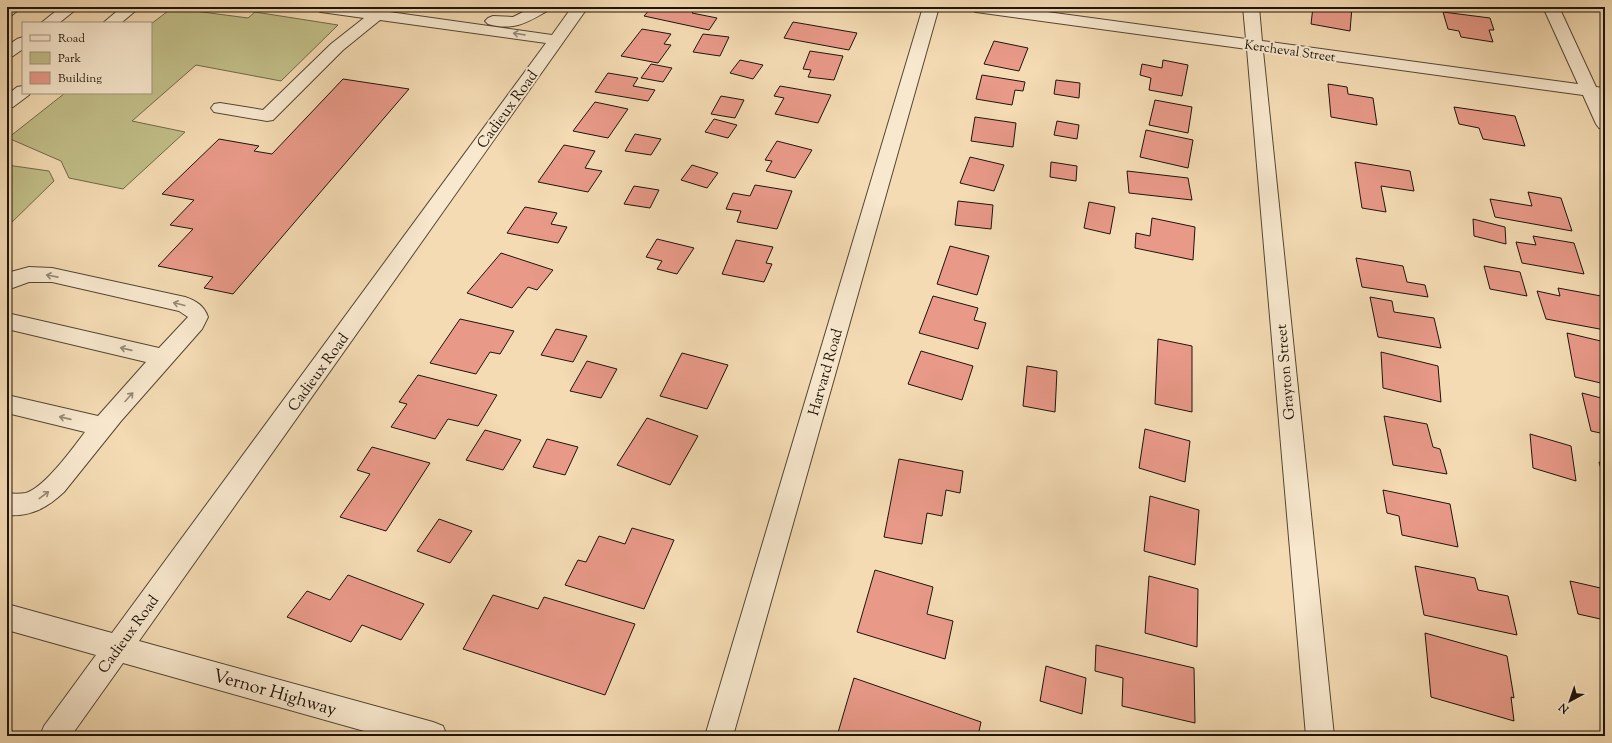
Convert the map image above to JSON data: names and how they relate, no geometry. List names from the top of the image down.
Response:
{
  "streets": {
    "street": [
      "Kercheval Street",
      "Cadieux Road",
      "Harvard Road",
      "Grayton Street",
      "Vernor Highway"
    ]
  },
  "crossings": [
    ["Kercheval Street", "Grayton Street"],
    ["Cadieux Road", "Vernor Highway"]
  ],
  "legend": ["Road", "Park", "Building"],
  "north": "bottom left"
}
